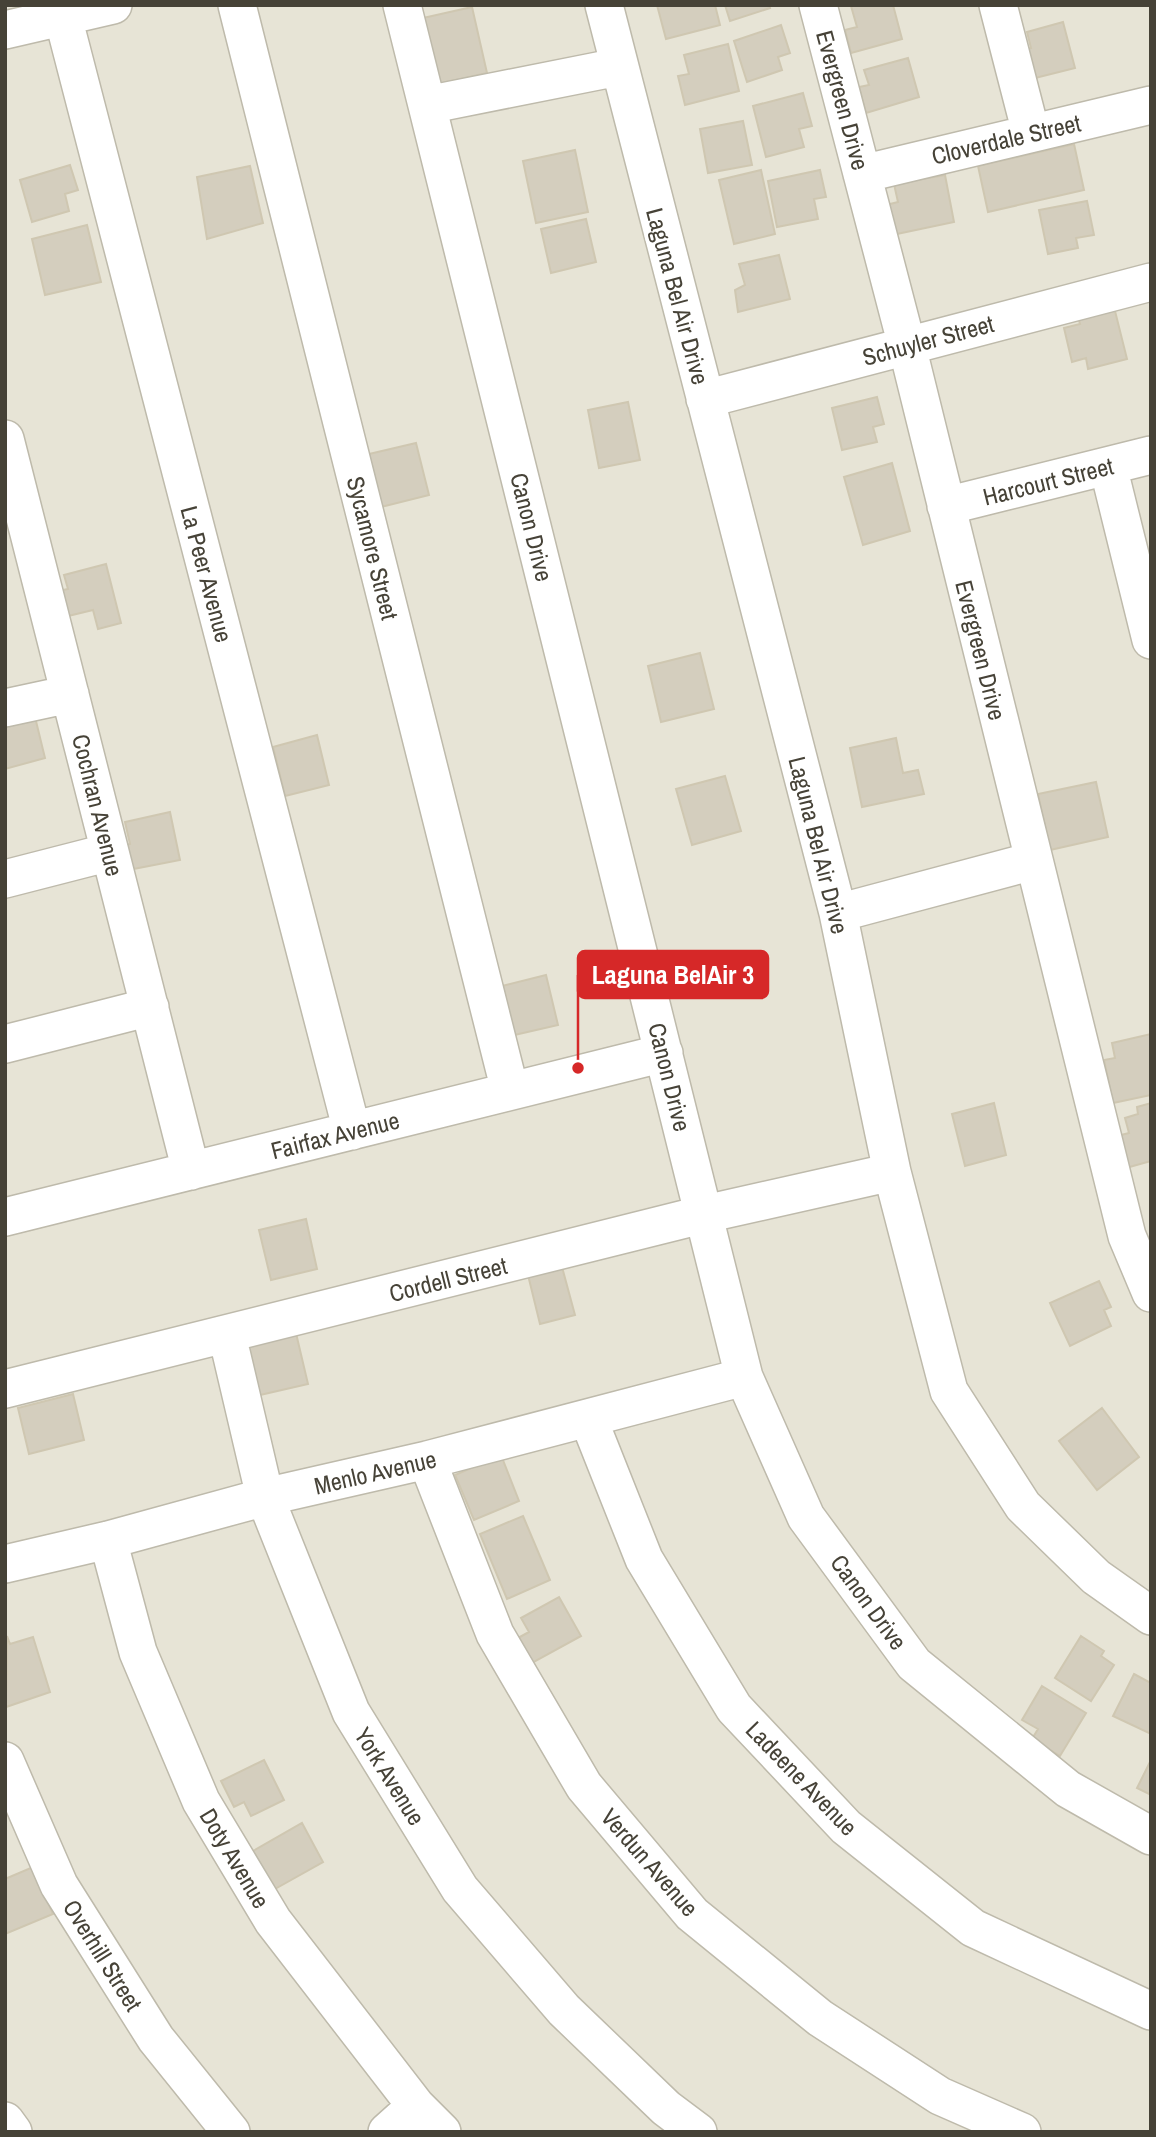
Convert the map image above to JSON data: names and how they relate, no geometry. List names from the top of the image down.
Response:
{
  "streets": {
    "street": [
      "Evergreen Drive",
      "Cloverdale Street",
      "Laguna Bel Air Drive",
      "Schuyler Street",
      "Harcourt Street",
      "Canon Drive",
      "Sycamore Street",
      "La Peer Avenue",
      "Cochran Avenue",
      "Fairfax Avenue",
      "Cordell Street",
      "Menlo Avenue",
      "York Avenue",
      "Ladeene Avenue",
      "Doty Avenue",
      "Verdun Avenue",
      "Overhill Street"
    ]
  },
  "crossings": [
    ["Evergreen Drive", "Cloverdale Street"],
    ["Evergreen Drive", "Schuyler Street"],
    ["Evergreen Drive", "Harcourt Street"],
    ["Laguna Bel Air Drive", "Schuyler Street"],
    ["Laguna Bel Air Drive", "Cordell Street"],
    ["Canon Drive", "Fairfax Avenue"],
    ["Canon Drive", "Cordell Street"],
    ["Canon Drive", "Menlo Avenue"],
    ["Sycamore Street", "Fairfax Avenue"],
    ["La Peer Avenue", "Fairfax Avenue"],
    ["Cochran Avenue", "Fairfax Avenue"],
    ["Cordell Street", "York Avenue"],
    ["Menlo Avenue", "York Avenue"],
    ["Menlo Avenue", "Ladeene Avenue"],
    ["Menlo Avenue", "Doty Avenue"],
    ["Menlo Avenue", "Verdun Avenue"]
  ],
  "places": ["Laguna BelAir 3"]
}
